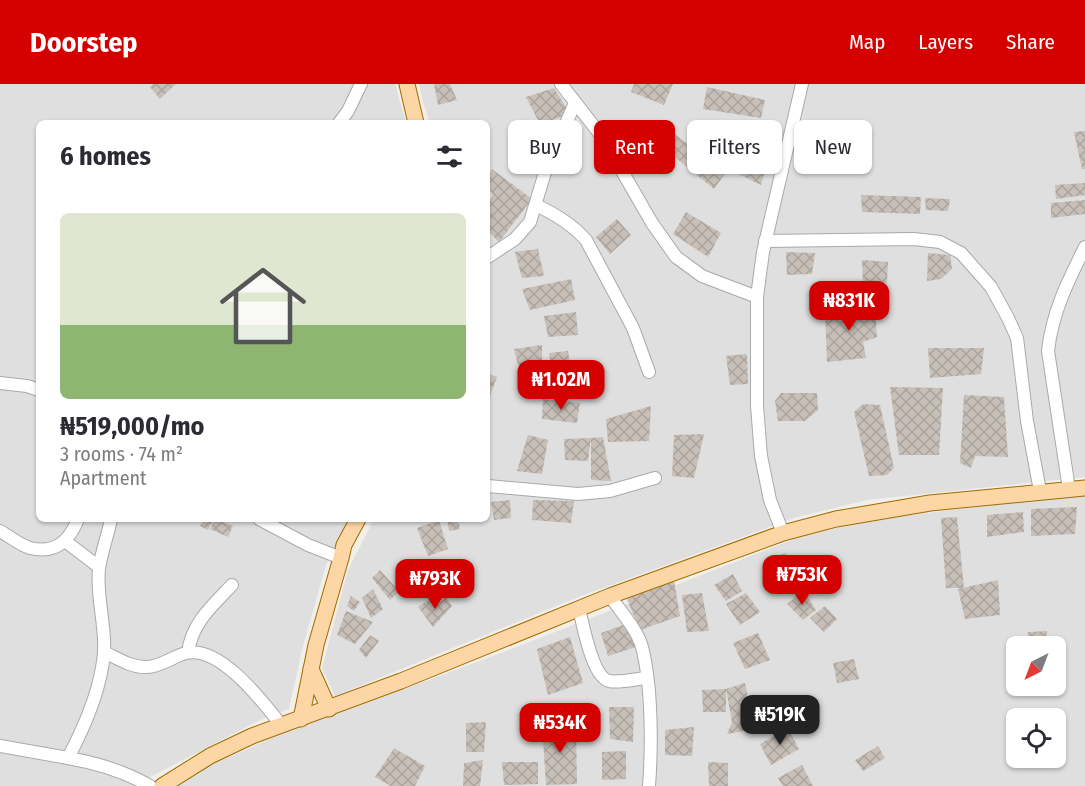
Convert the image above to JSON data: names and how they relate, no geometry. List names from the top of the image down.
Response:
{
  "north": "bottom left",
  "page": {
    "header": "Doorstep",
    "nav": ["Map", "Layers", "Share"],
    "chip": [
      "Buy",
      "Rent",
      "Filters",
      "New"
    ],
    "heading": "6 homes",
    "list": [
      {
        "name": "₦519,000/mo",
        "note": "3 rooms · 74 m² · Apartment"
      }
    ],
    "price": [
      "₦831K",
      "₦1.02M",
      "₦753K",
      "₦793K",
      "₦519K",
      "₦534K"
    ]
  }
}
